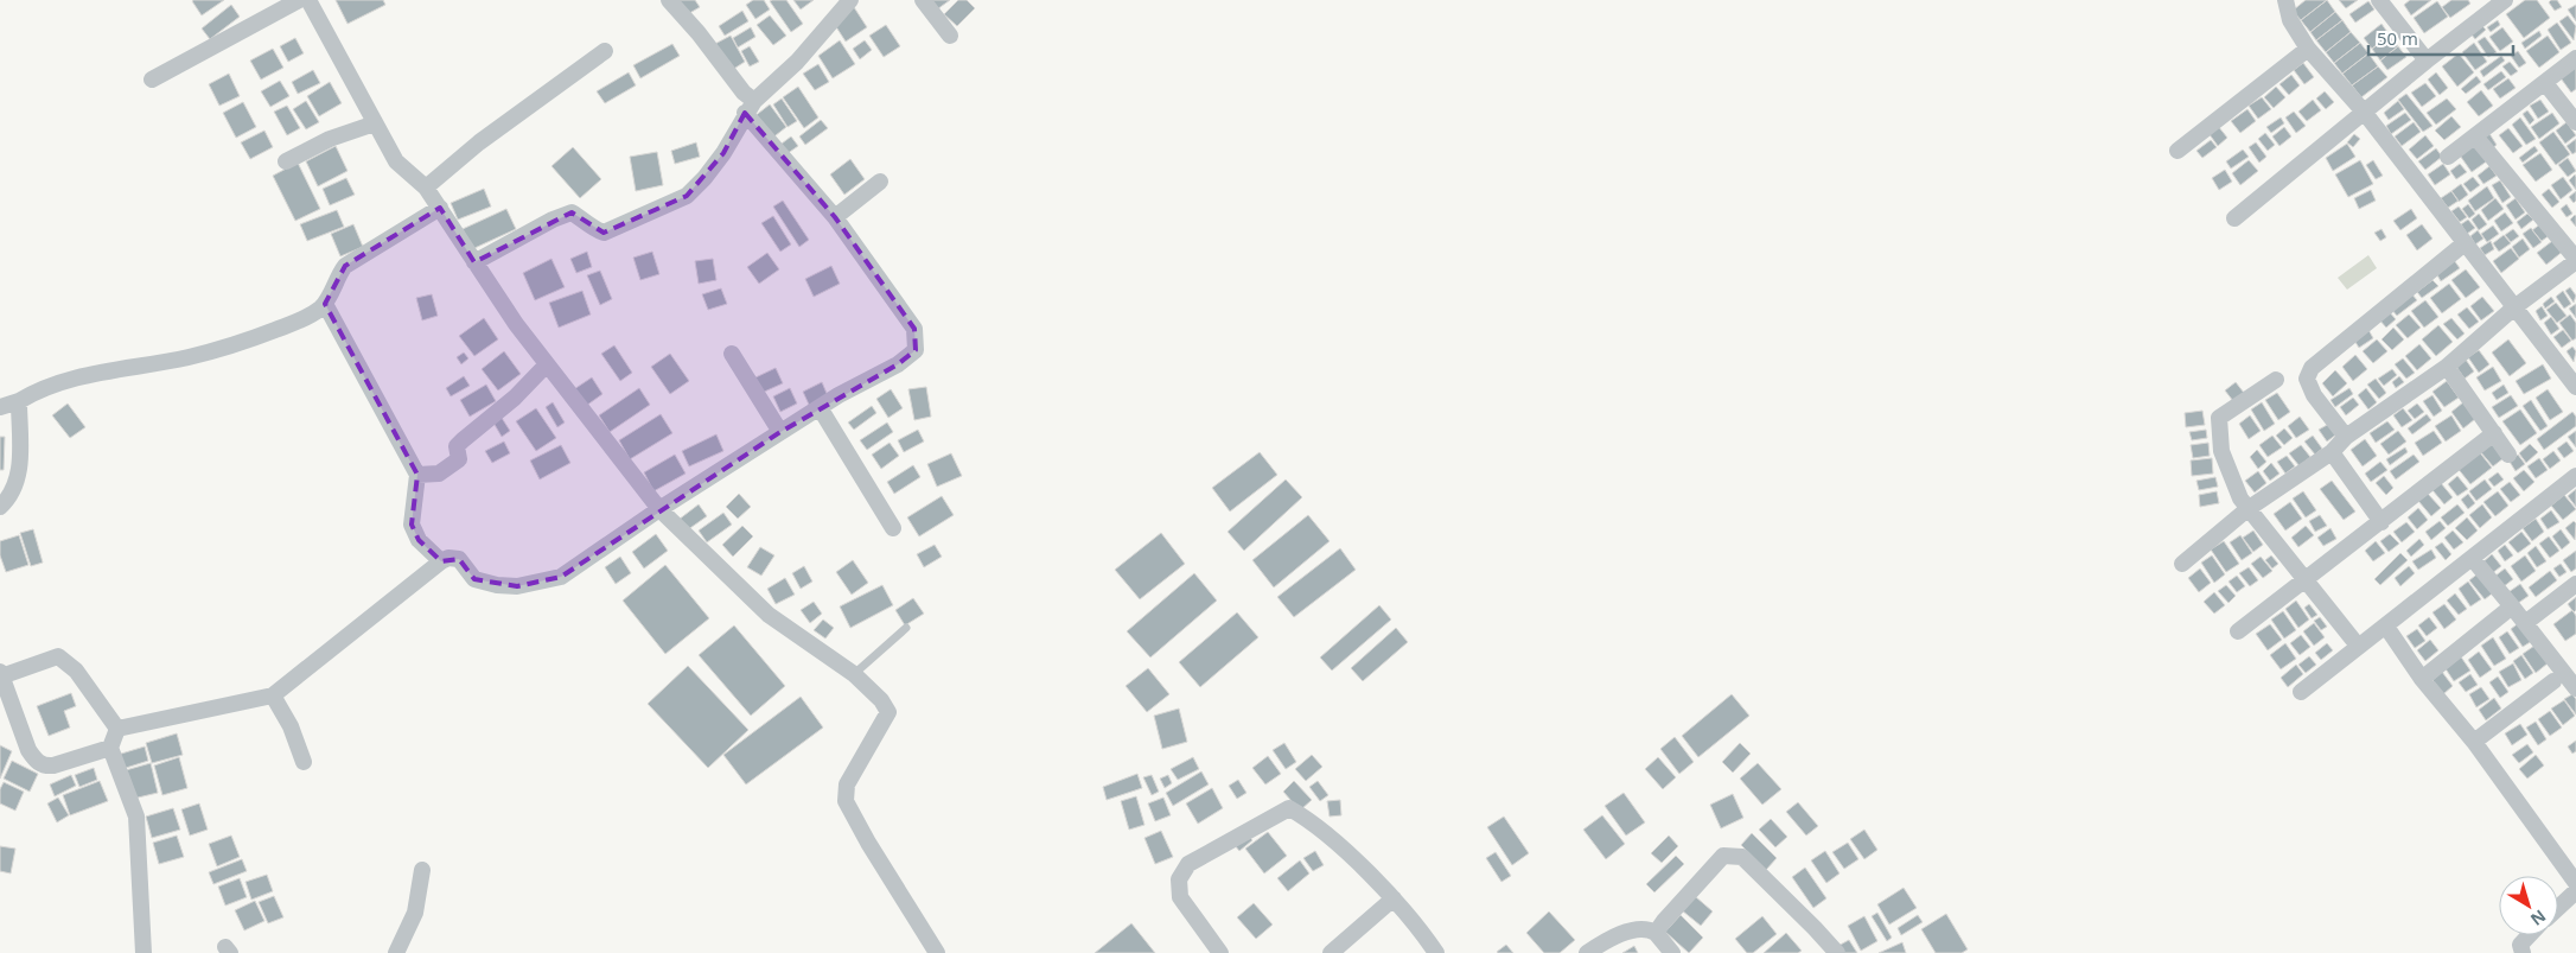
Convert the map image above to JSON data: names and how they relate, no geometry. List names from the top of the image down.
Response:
{
  "scale_bar": "50 m",
  "north": "bottom right"
}
